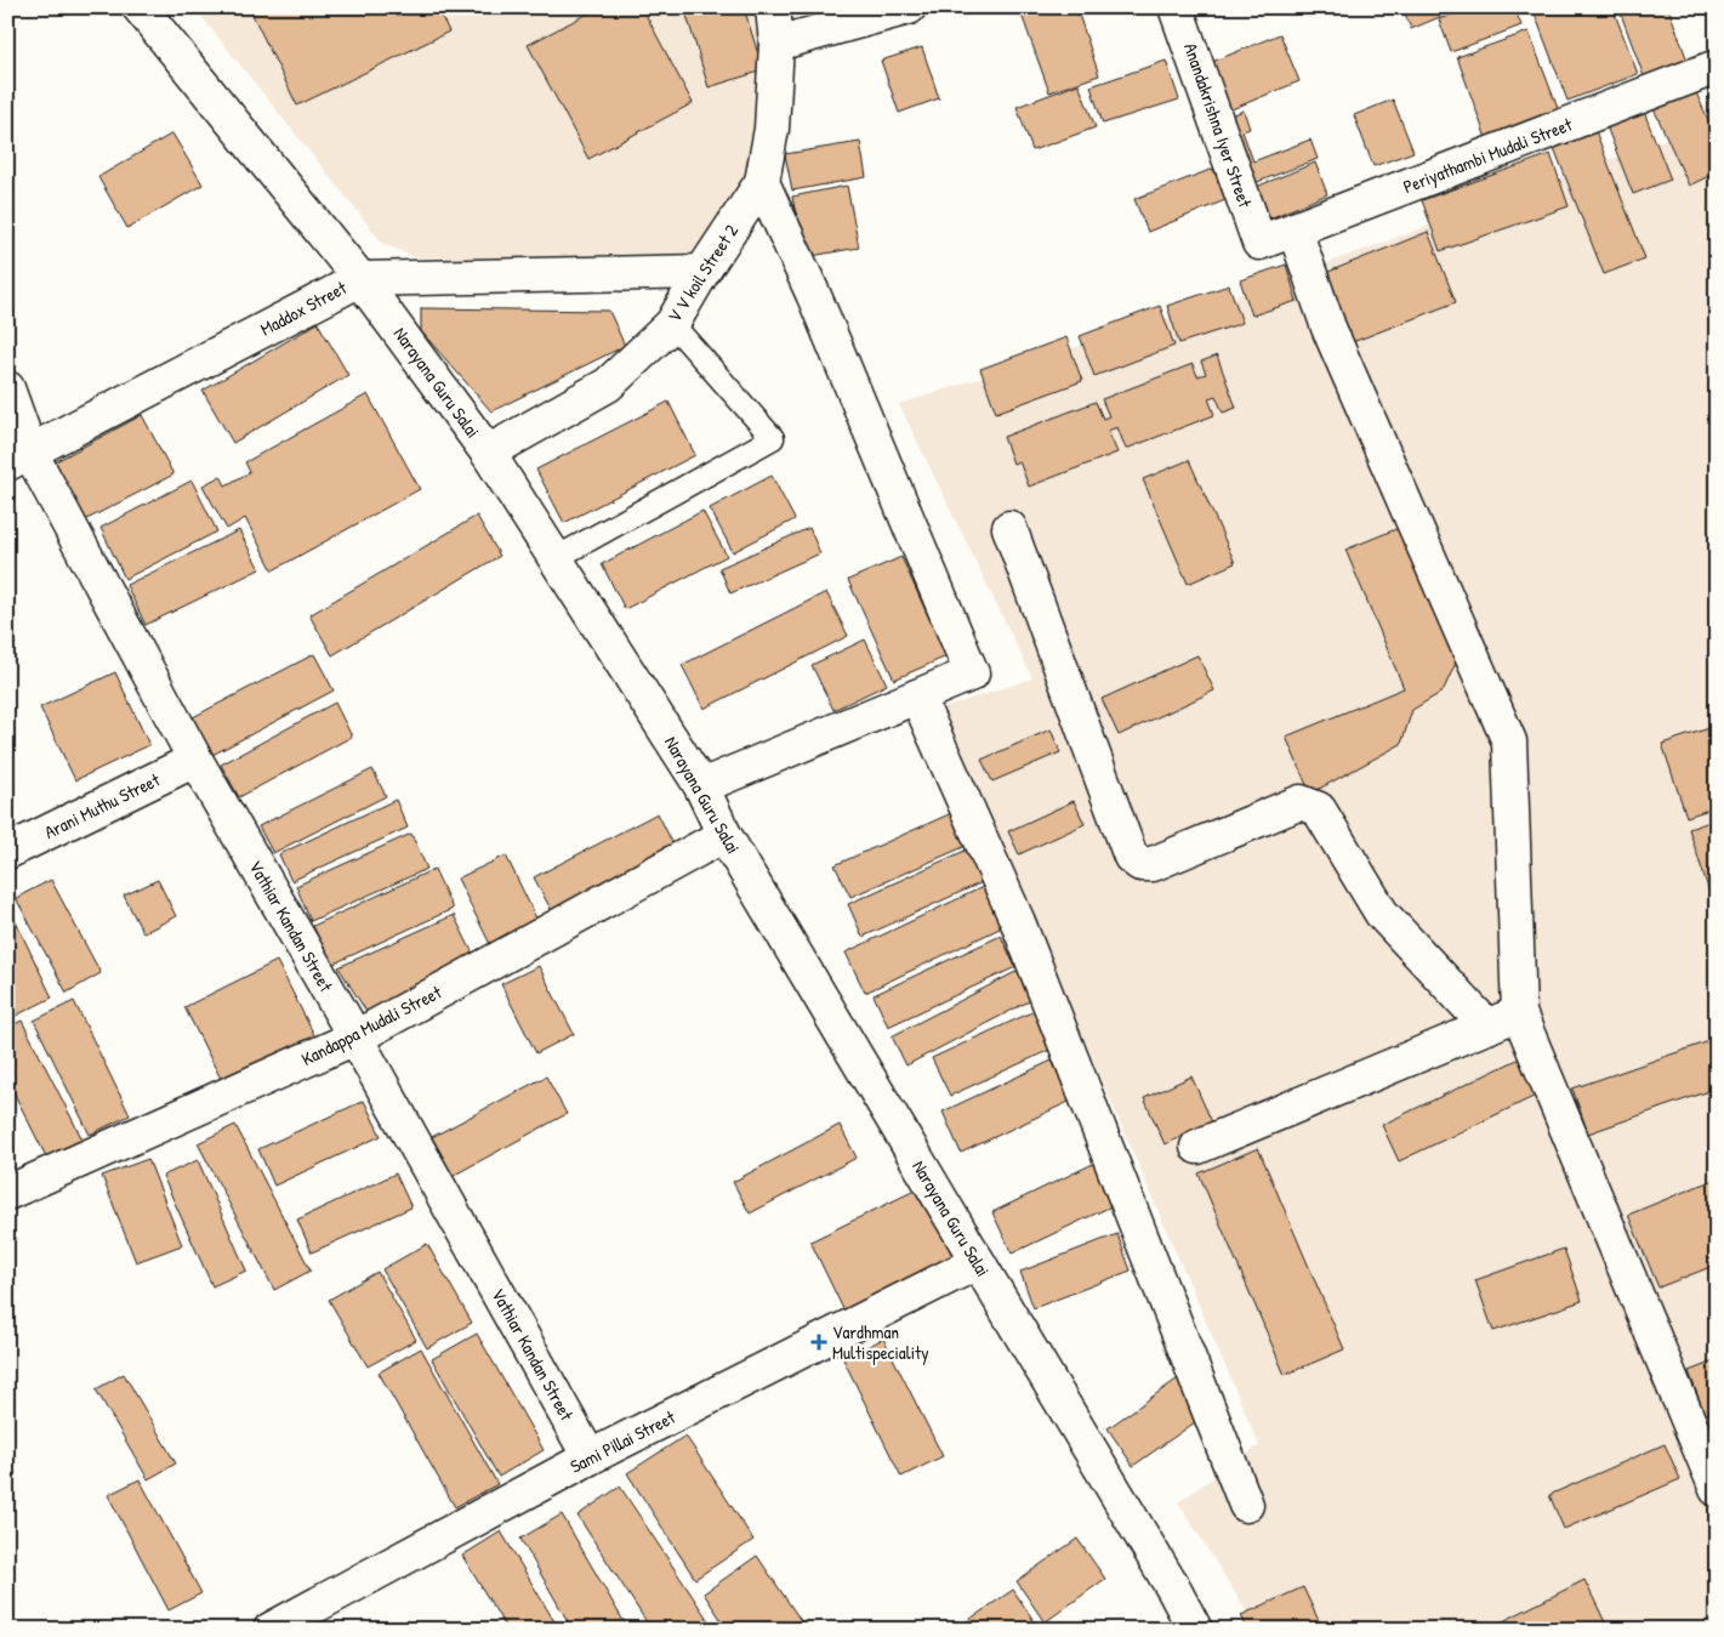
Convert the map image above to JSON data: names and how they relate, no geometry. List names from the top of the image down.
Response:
{
  "streets": {
    "street": [
      "Anandakrishna Iyer Street",
      "Periyathambi Mudali Street",
      "V V koil Street 2",
      "Maddox Street",
      "Narayana Guru Salai",
      "Arani Muthu Street",
      "Vathiar Kandan Street",
      "Kandappa Mudali Street",
      "Sami Pillai Street"
    ]
  },
  "crossings": [
    ["Anandakrishna Iyer Street", "Periyathambi Mudali Street"],
    ["V V koil Street 2", "Maddox Street"],
    ["V V koil Street 2", "Narayana Guru Salai"],
    ["Maddox Street", "Narayana Guru Salai"],
    ["Maddox Street", "Vathiar Kandan Street"],
    ["Narayana Guru Salai", "Kandappa Mudali Street"],
    ["Narayana Guru Salai", "Sami Pillai Street"],
    ["Arani Muthu Street", "Vathiar Kandan Street"],
    ["Vathiar Kandan Street", "Kandappa Mudali Street"],
    ["Vathiar Kandan Street", "Sami Pillai Street"]
  ],
  "places": {
    "health": ["Vardhman Multispeciality"]
  }
}
